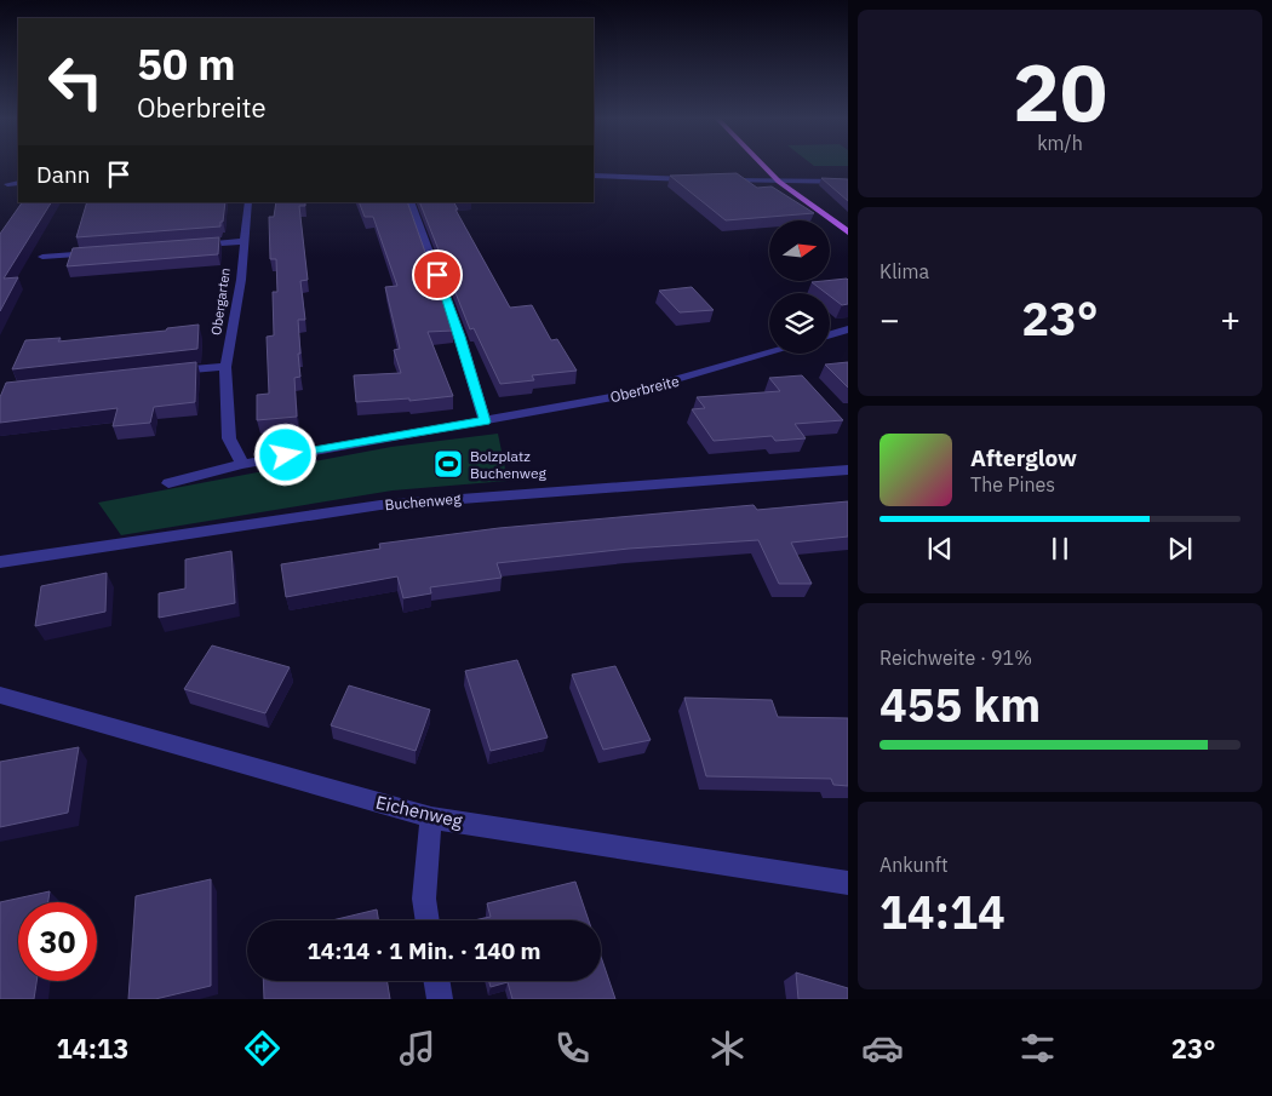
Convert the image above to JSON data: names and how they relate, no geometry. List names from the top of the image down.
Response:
{
  "streets": {
    "street": [
      "Obergarten",
      "Oberbreite",
      "Buchenweg",
      "Eichenweg"
    ]
  },
  "crossings": [
    ["Obergarten", "Oberbreite"]
  ],
  "places": {
    "sports": ["Bolzplatz Buchenweg"]
  },
  "north": "right",
  "page": {
    "tile": [
      ["20", "km/h"],
      "Klima",
      ["Reichweite · 91%", "455 km"],
      ["Ankunft", "14:14"]
    ],
    "turn": ["50 m", "Oberbreite"],
    "then": "Dann",
    "heat": ["−", "23°", "+"],
    "song": ["Afterglow", "The Pines"],
    "limit": "30",
    "trip": "14:14 · 1 Min. · 140 m",
    "tabs": ["14:13", "23°"]
  }
}
